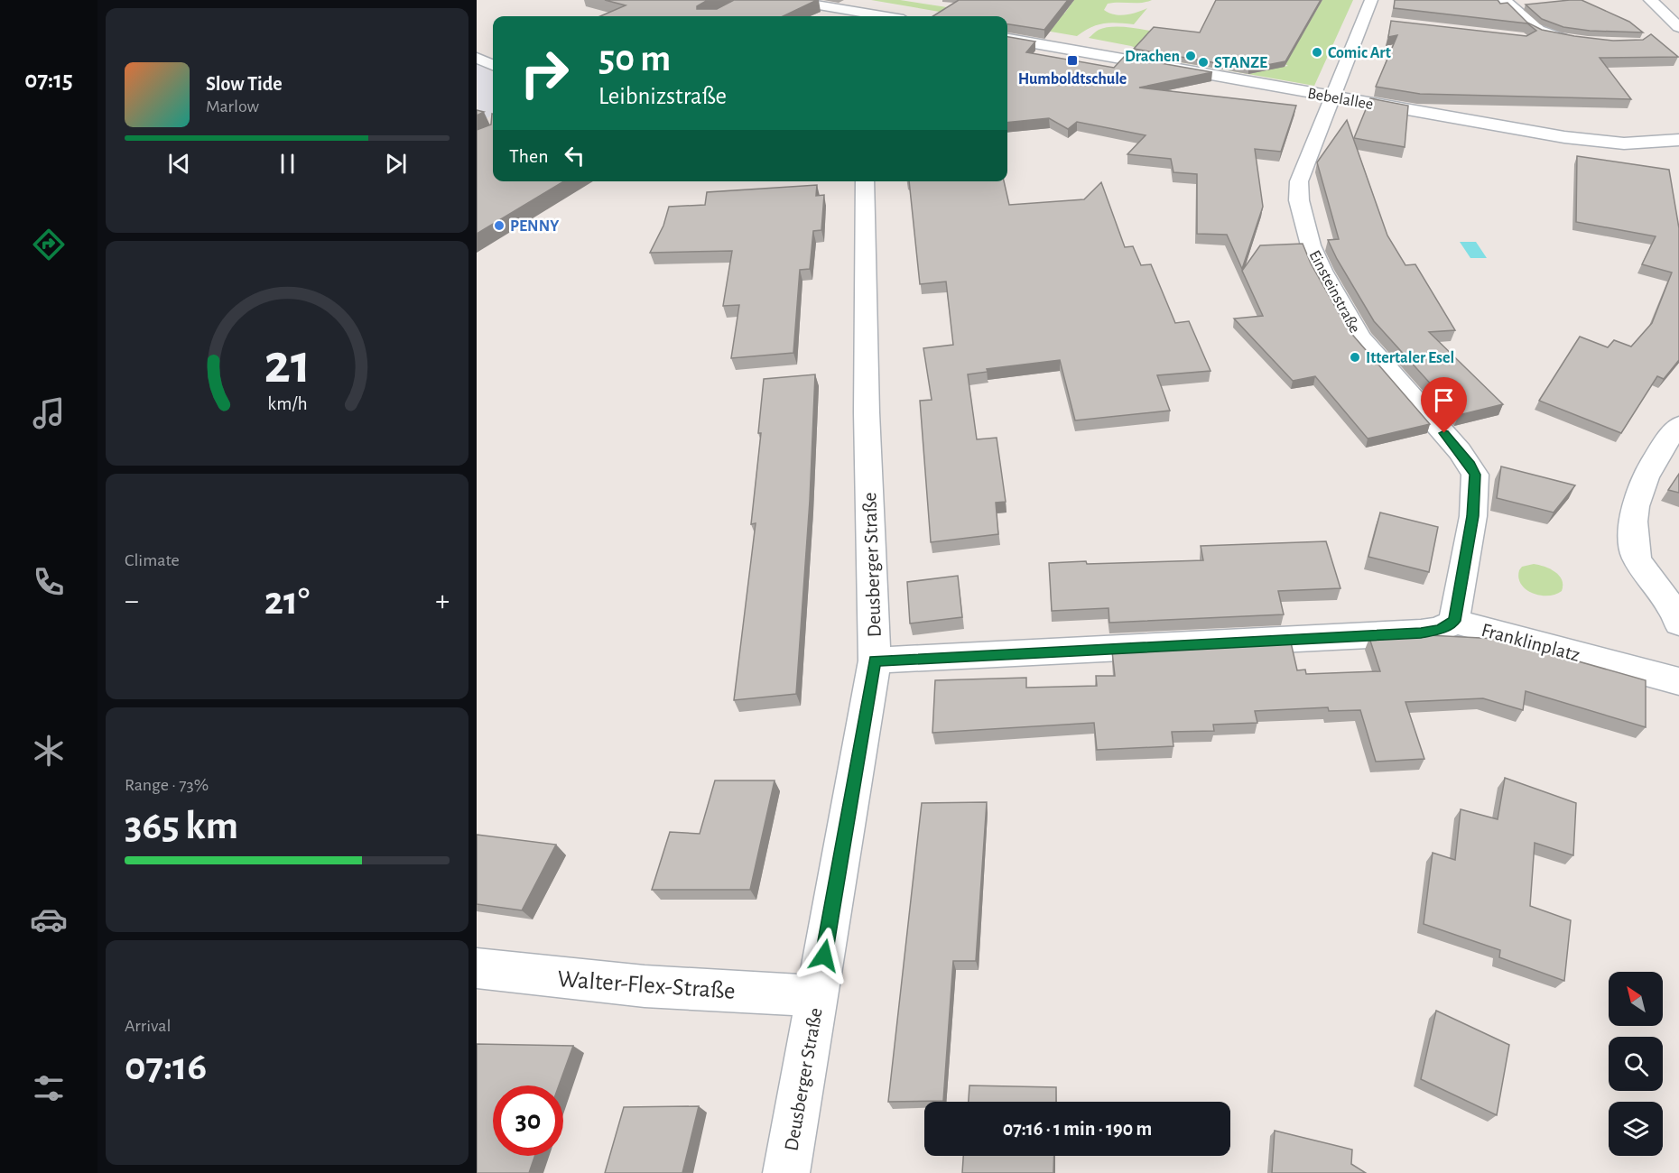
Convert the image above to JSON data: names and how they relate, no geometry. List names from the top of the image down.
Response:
{
  "streets": {
    "street": [
      "Bebelallee",
      "Einsteinstraße",
      "Deusberger Straße",
      "Franklinplatz",
      "Walter-Flex-Straße"
    ]
  },
  "crossings": [
    ["Bebelallee", "Einsteinstraße"],
    ["Einsteinstraße", "Franklinplatz"],
    ["Deusberger Straße", "Walter-Flex-Straße"]
  ],
  "places": {
    "other": [
      "Comic Art",
      "Drachen",
      "STANZE",
      "PENNY",
      "Ittertaler Esel"
    ],
    "transit": ["Humboldtschule"]
  },
  "north": "top left",
  "page": {
    "tabs": "07:15",
    "turn": ["50 m", "Leibnizstraße"],
    "song": ["Slow Tide", "Marlow"],
    "then": "Then",
    "tile": [
      "Climate",
      ["Range · 73%", "365 km"],
      ["Arrival", "07:16"]
    ],
    "heat": ["−", "21°", "+"],
    "limit": "30",
    "trip": "07:16 · 1 min · 190 m",
    "gauge": ["21", "km/h"]
  }
}
